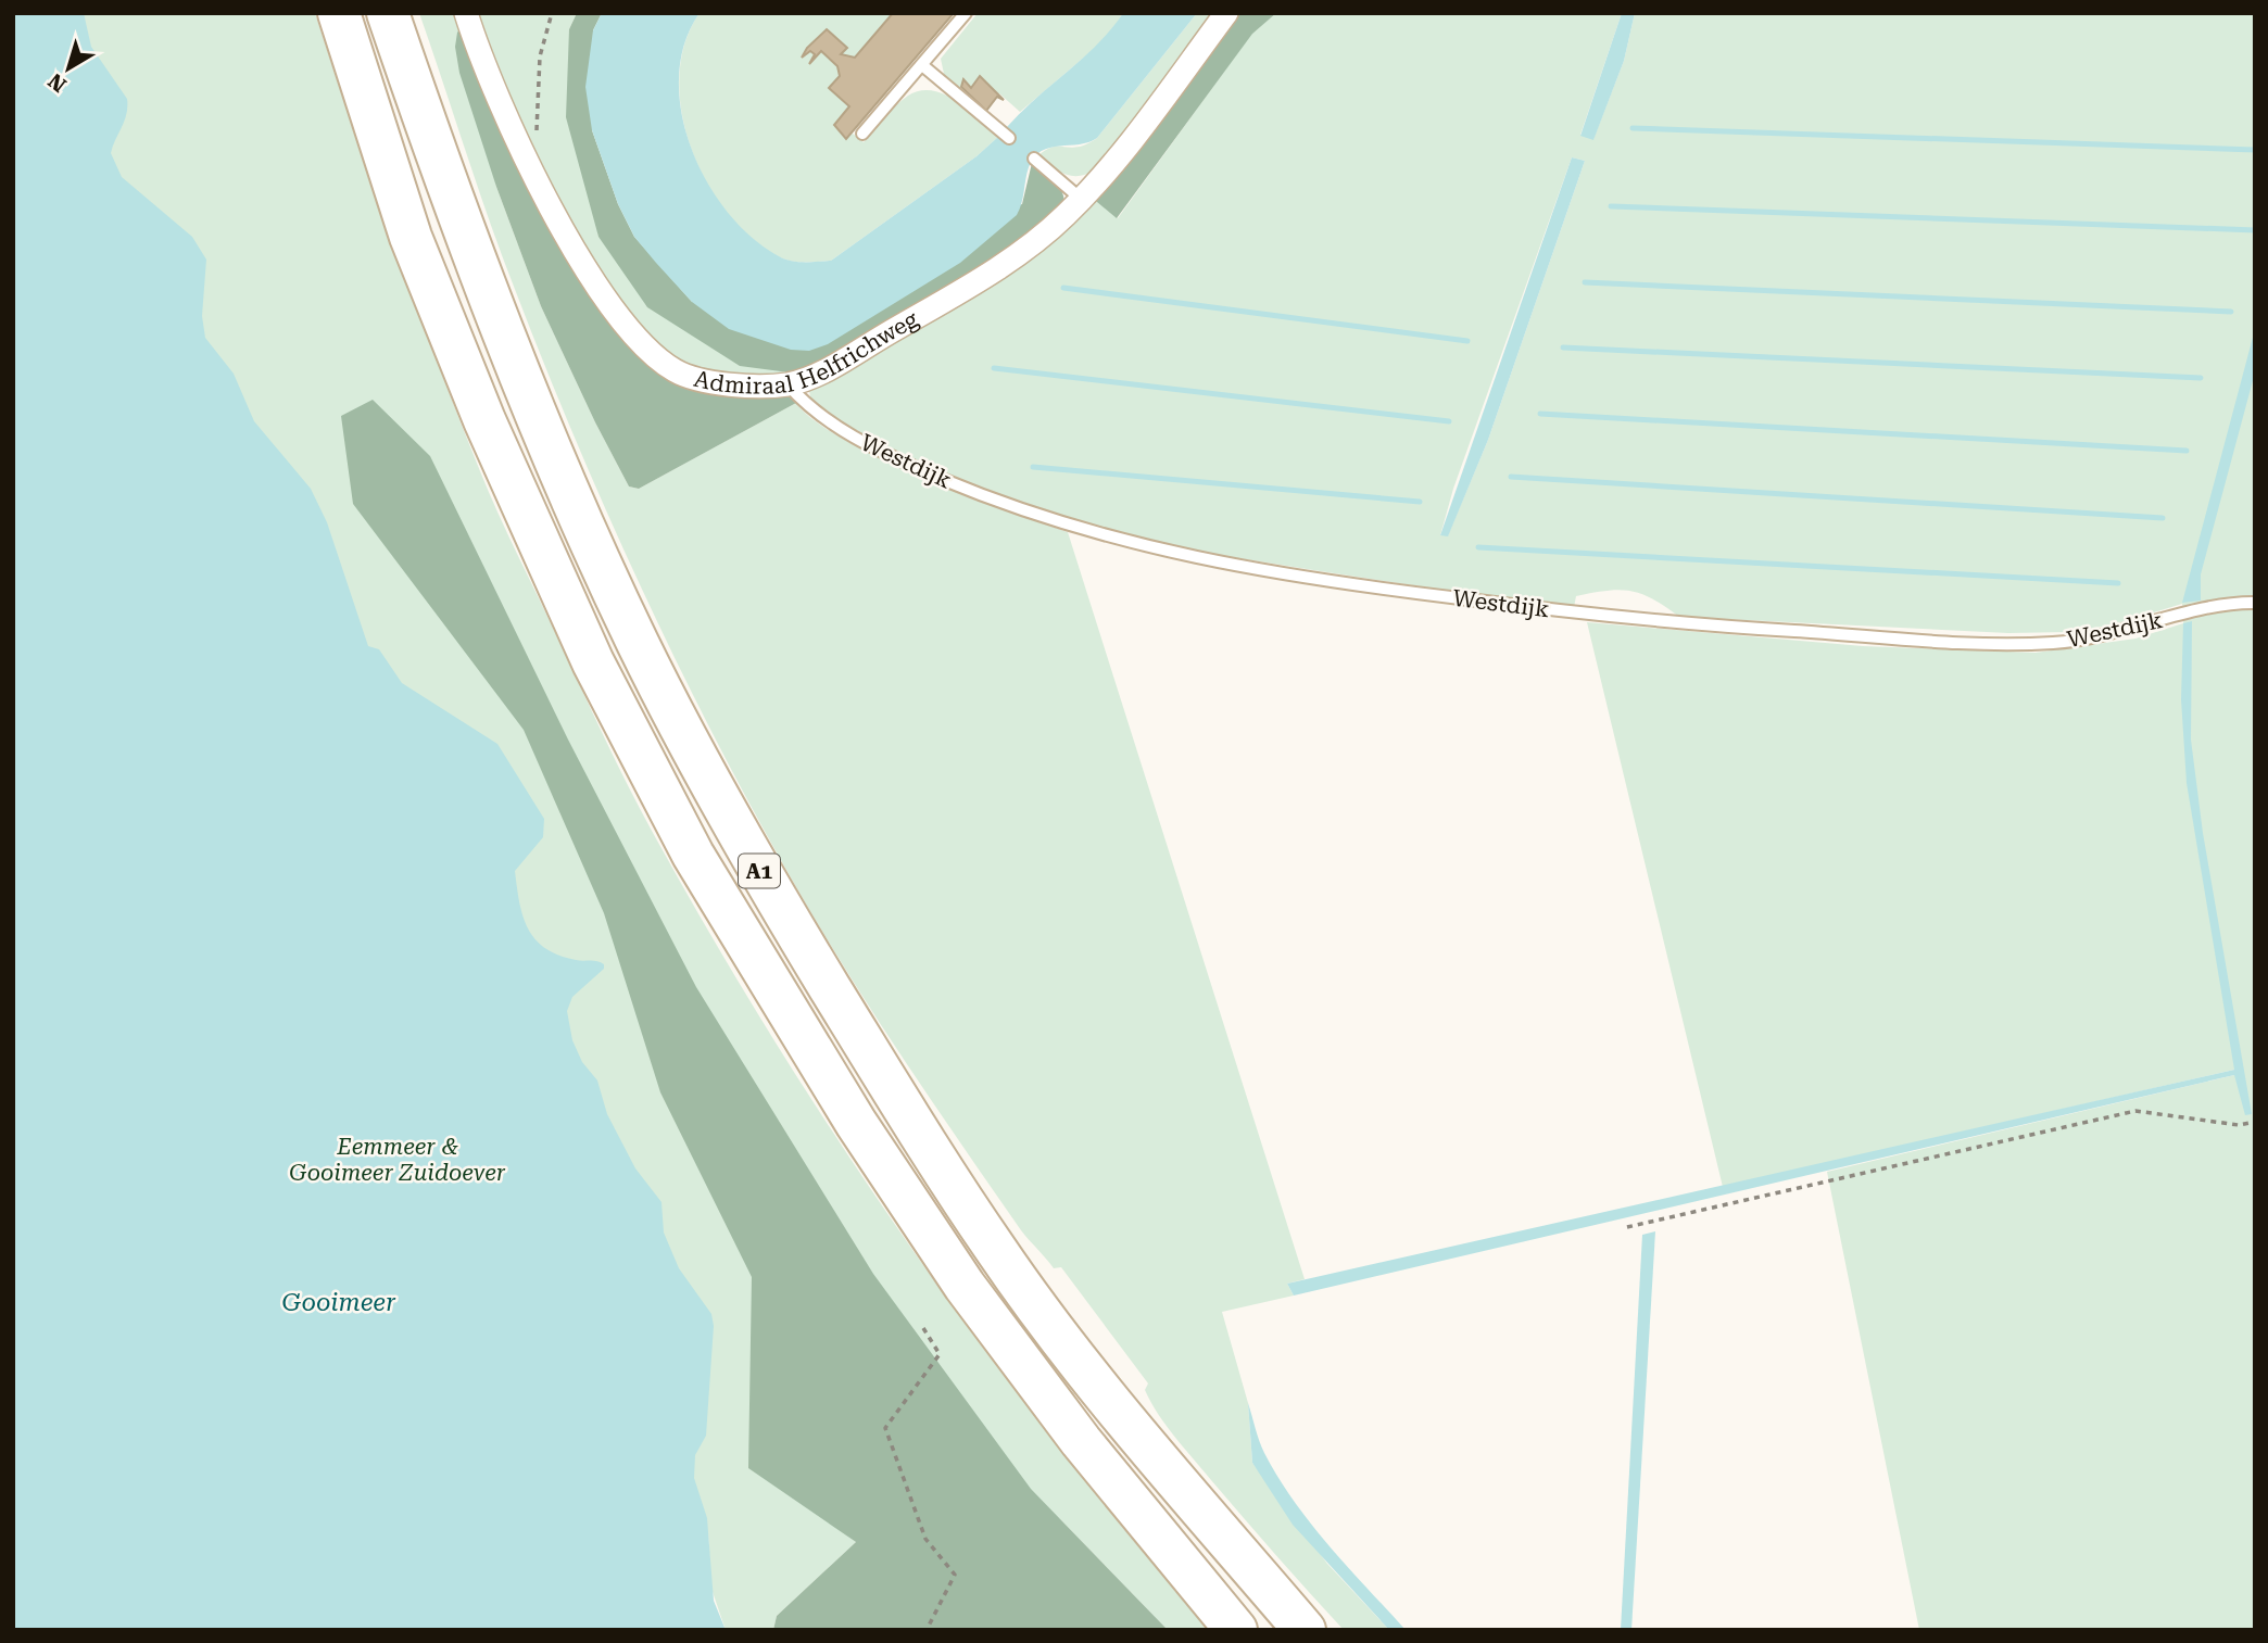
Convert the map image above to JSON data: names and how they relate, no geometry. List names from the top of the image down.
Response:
{
  "streets": {
    "highway": ["A1"],
    "street": ["Admiraal Helfrichweg"],
    "lane": ["Westdijk"]
  },
  "crossings": [
    ["Admiraal Helfrichweg", "Westdijk"]
  ],
  "water": ["Gooimeer"],
  "parks": ["Eemmeer & Gooimeer Zuidoever"],
  "north": "bottom left"
}
